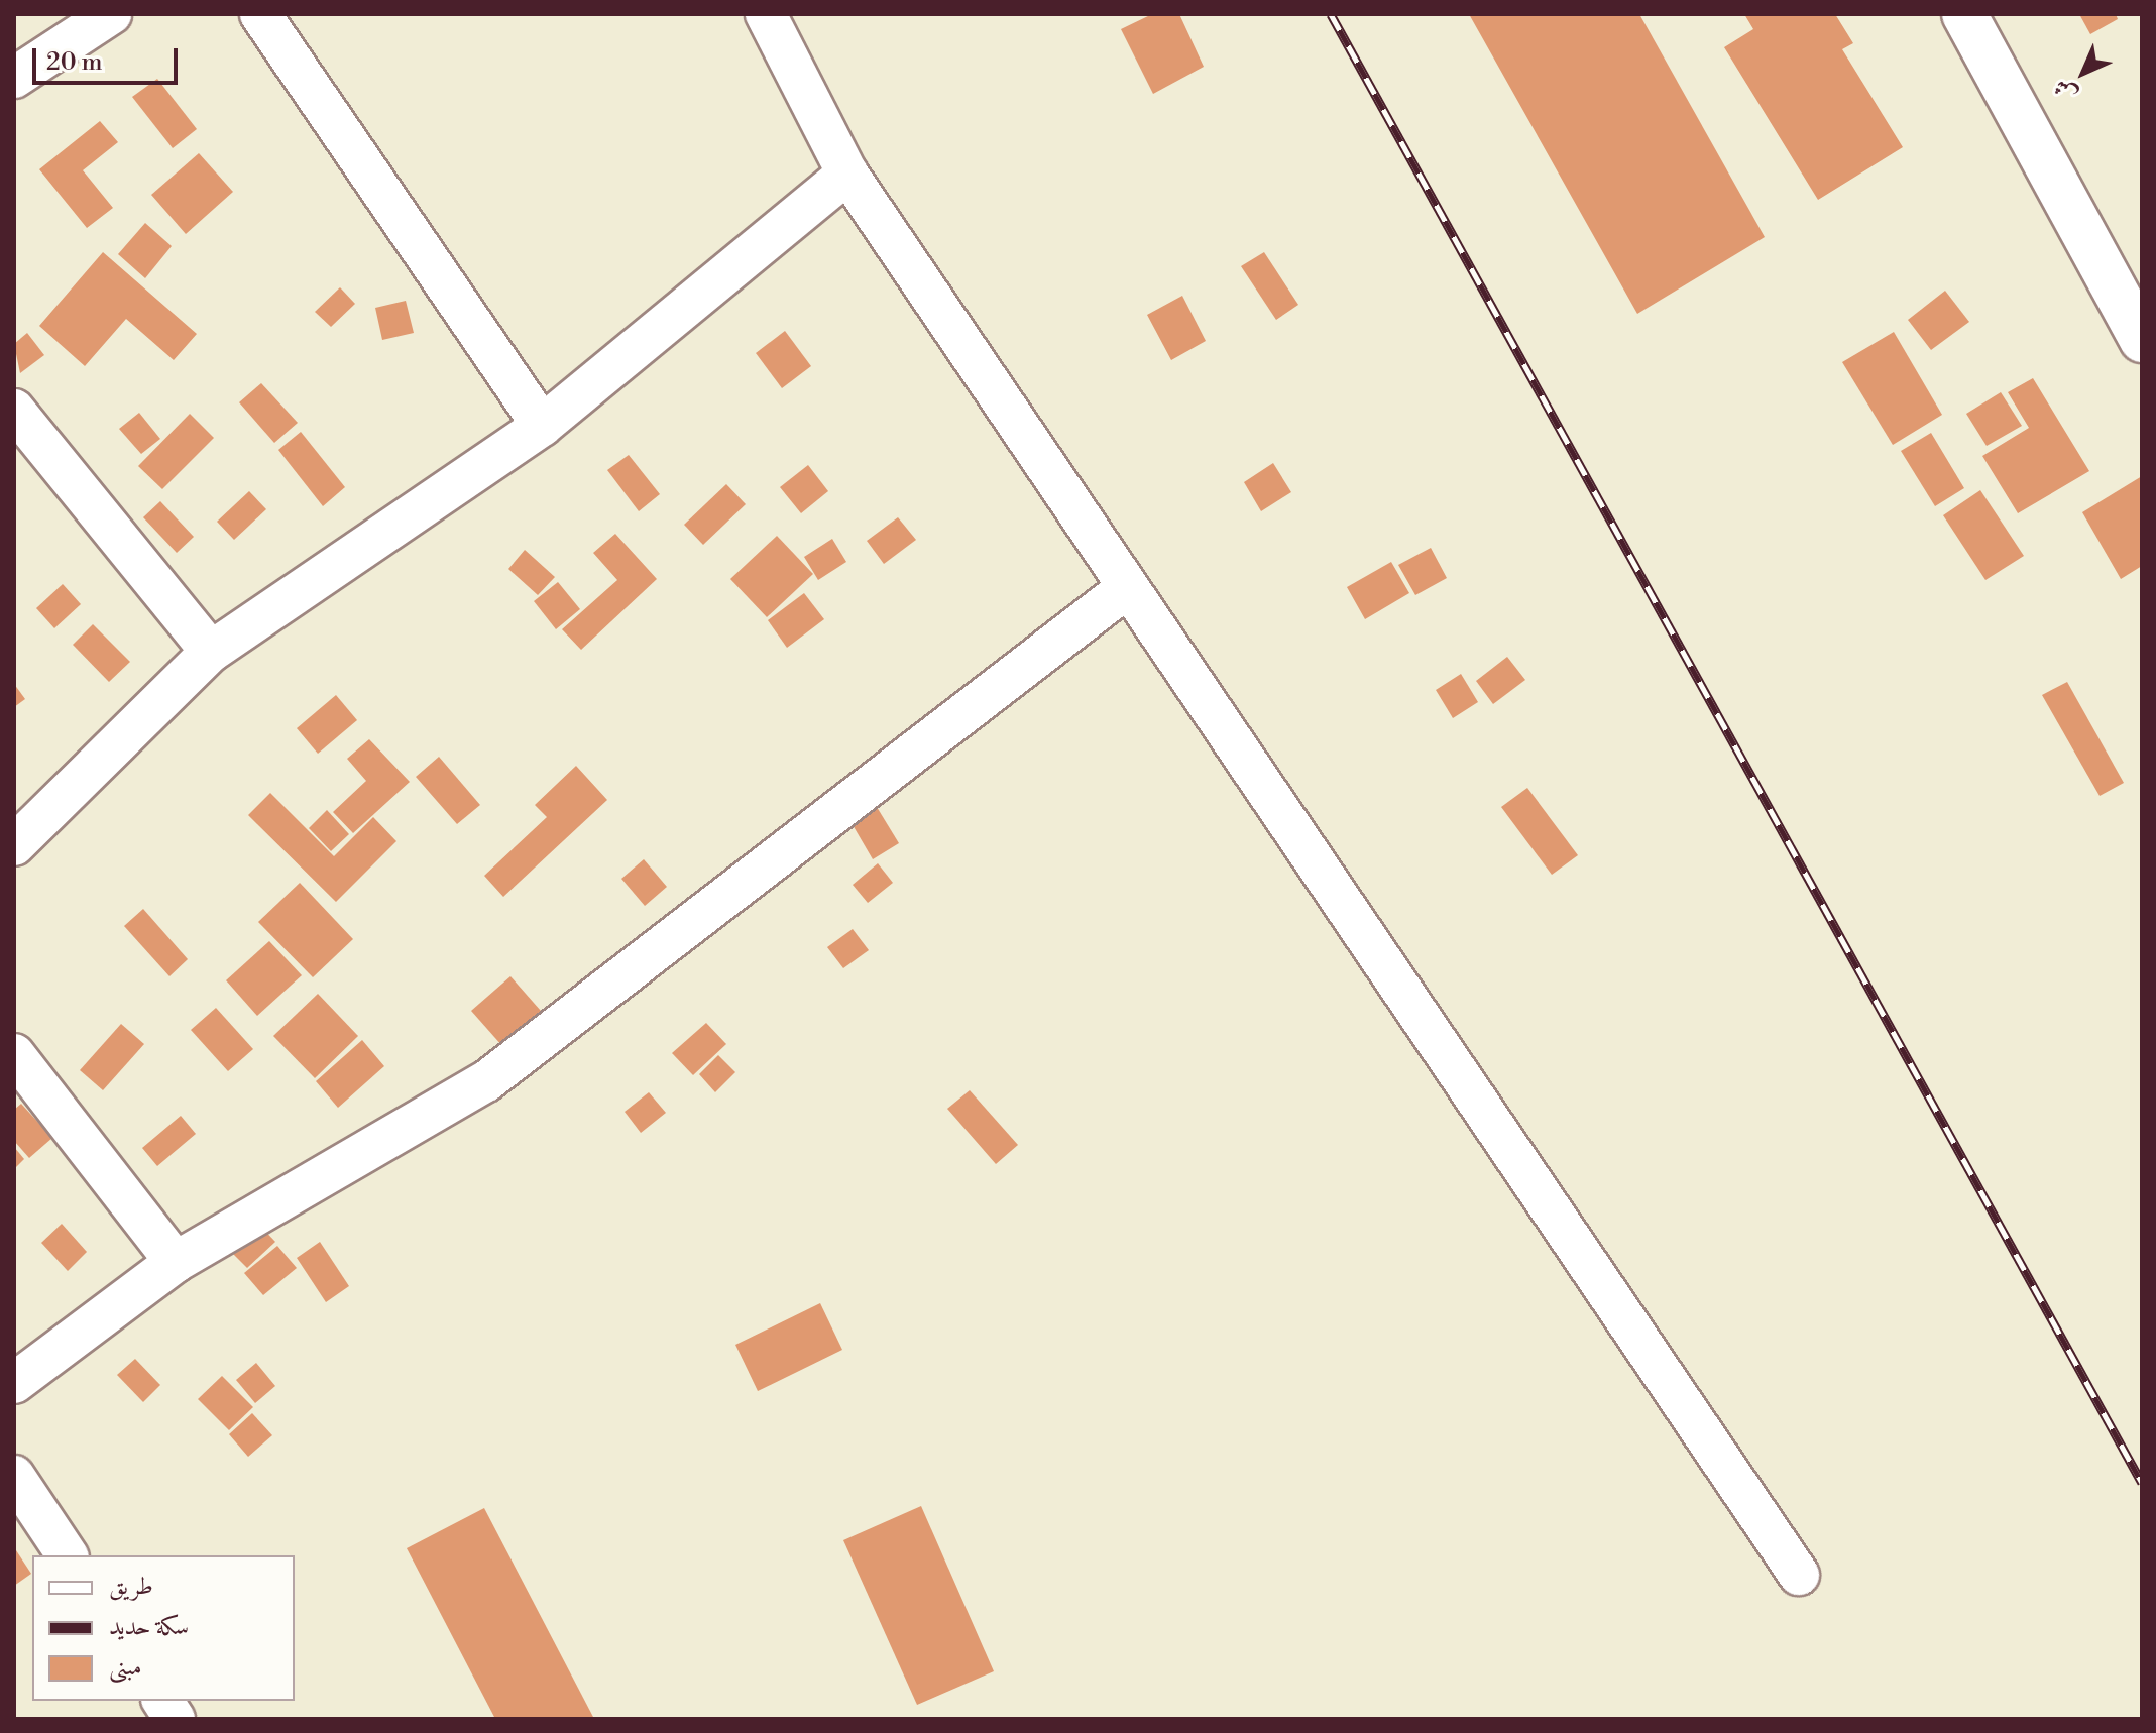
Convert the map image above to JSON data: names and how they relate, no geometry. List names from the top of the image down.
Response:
{
  "legend": ["طريق", "سكة حديد", "مبنى"],
  "scale_bar": "20 m",
  "north": "bottom left"
}
